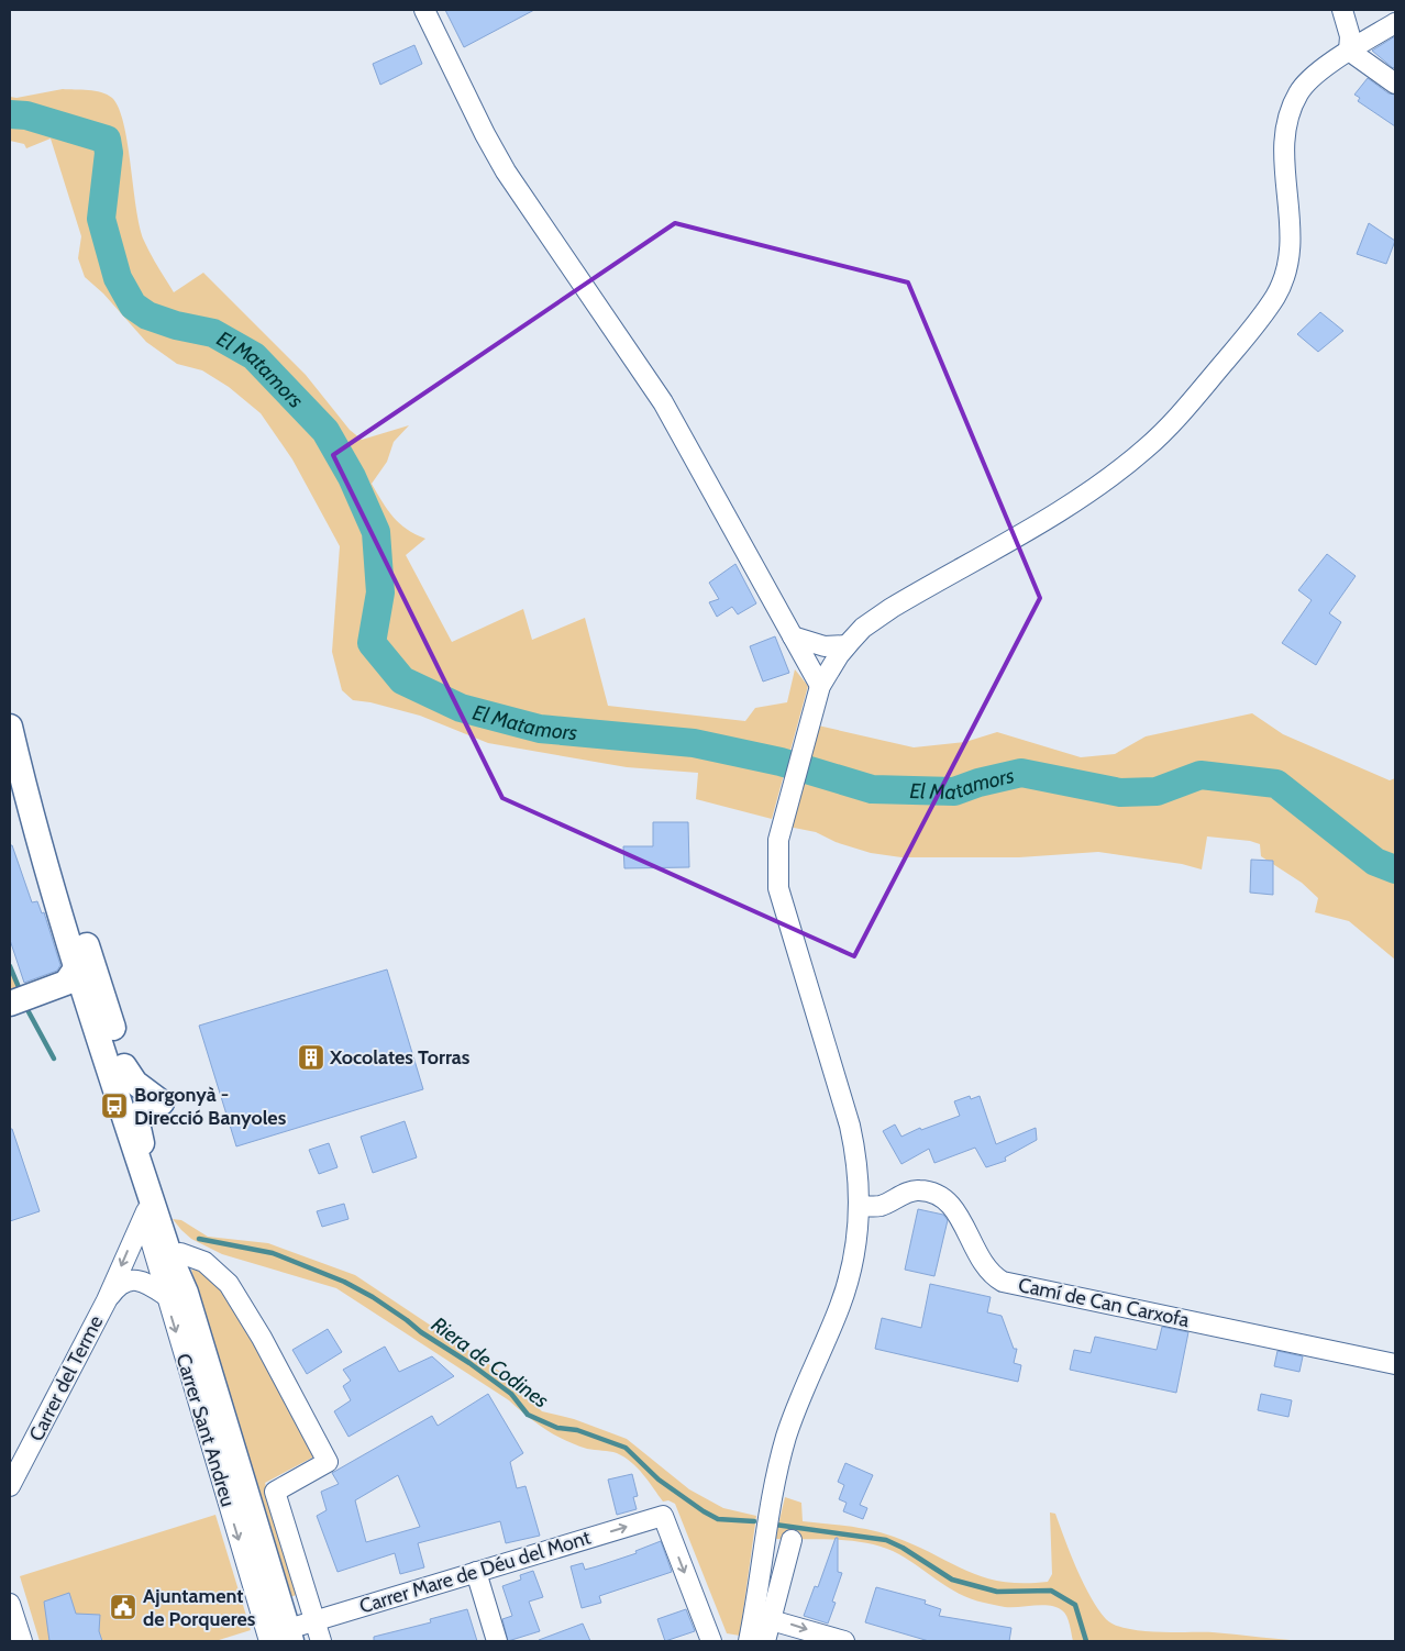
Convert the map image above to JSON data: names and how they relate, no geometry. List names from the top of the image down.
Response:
{
  "streets": {
    "street": ["Camí de Can Carxofa", "Carrer del Terme", "Carrer Mare de Déu del Mont"]
  },
  "water": ["El Matamors", "Riera de Codines"],
  "places": {
    "building": ["Xocolates Torras"],
    "bus stop": ["Borgonyà - Direcció Banyoles"],
    "public building": ["Ajuntament de Porqueres"]
  }
}
